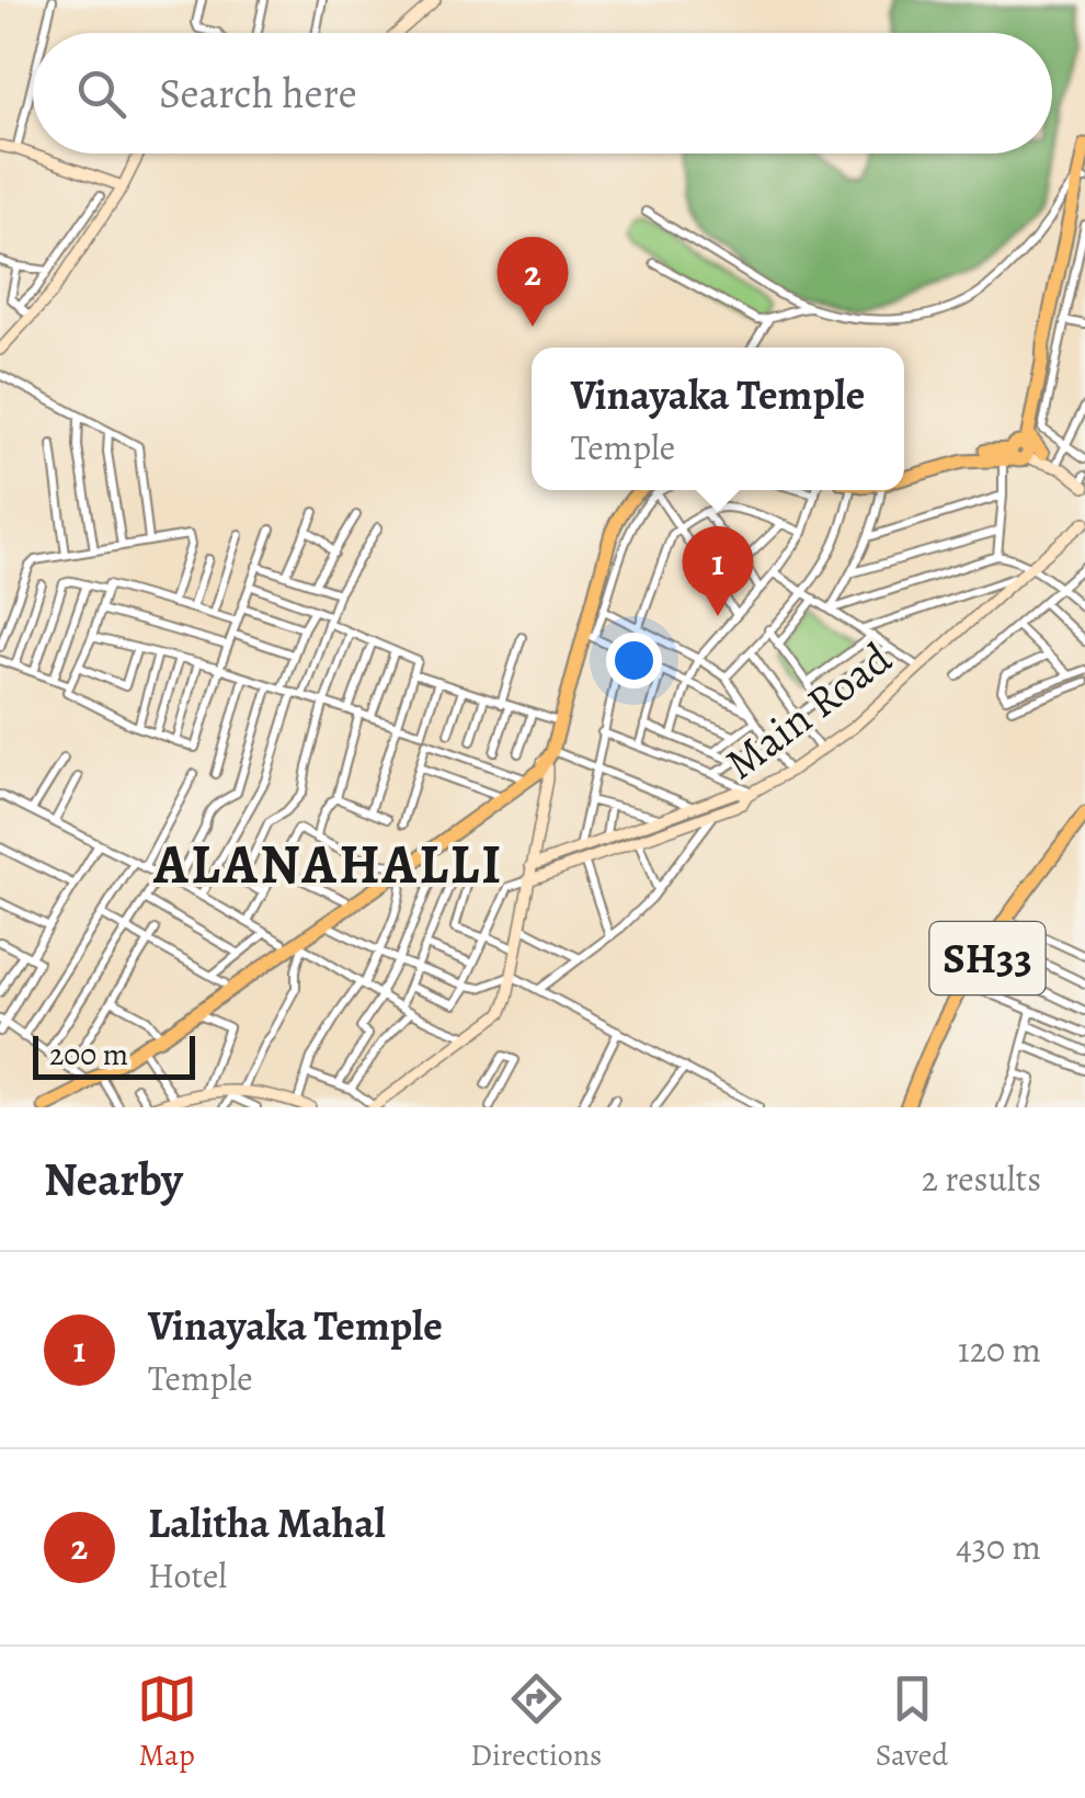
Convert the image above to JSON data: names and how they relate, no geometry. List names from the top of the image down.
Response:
{
  "streets": {
    "main road": ["SH33"],
    "street": ["Main Road"]
  },
  "districts": ["ALANAHALLI"],
  "scale_bar": "200 m",
  "page": {
    "search": "Search here",
    "pins": ["2", "1"],
    "popup": ["Vinayaka Temple", "Temple"],
    "scale": "200 m",
    "heading": ["Nearby", "2 results"],
    "list": [
      {
        "mark": "1",
        "name": "Vinayaka Temple",
        "note": "Temple",
        "value": "120 m"
      },
      {
        "mark": "2",
        "name": "Lalitha Mahal",
        "note": "Hotel",
        "value": "430 m"
      }
    ],
    "nav": ["Map", "Directions", "Saved"]
  }
}
